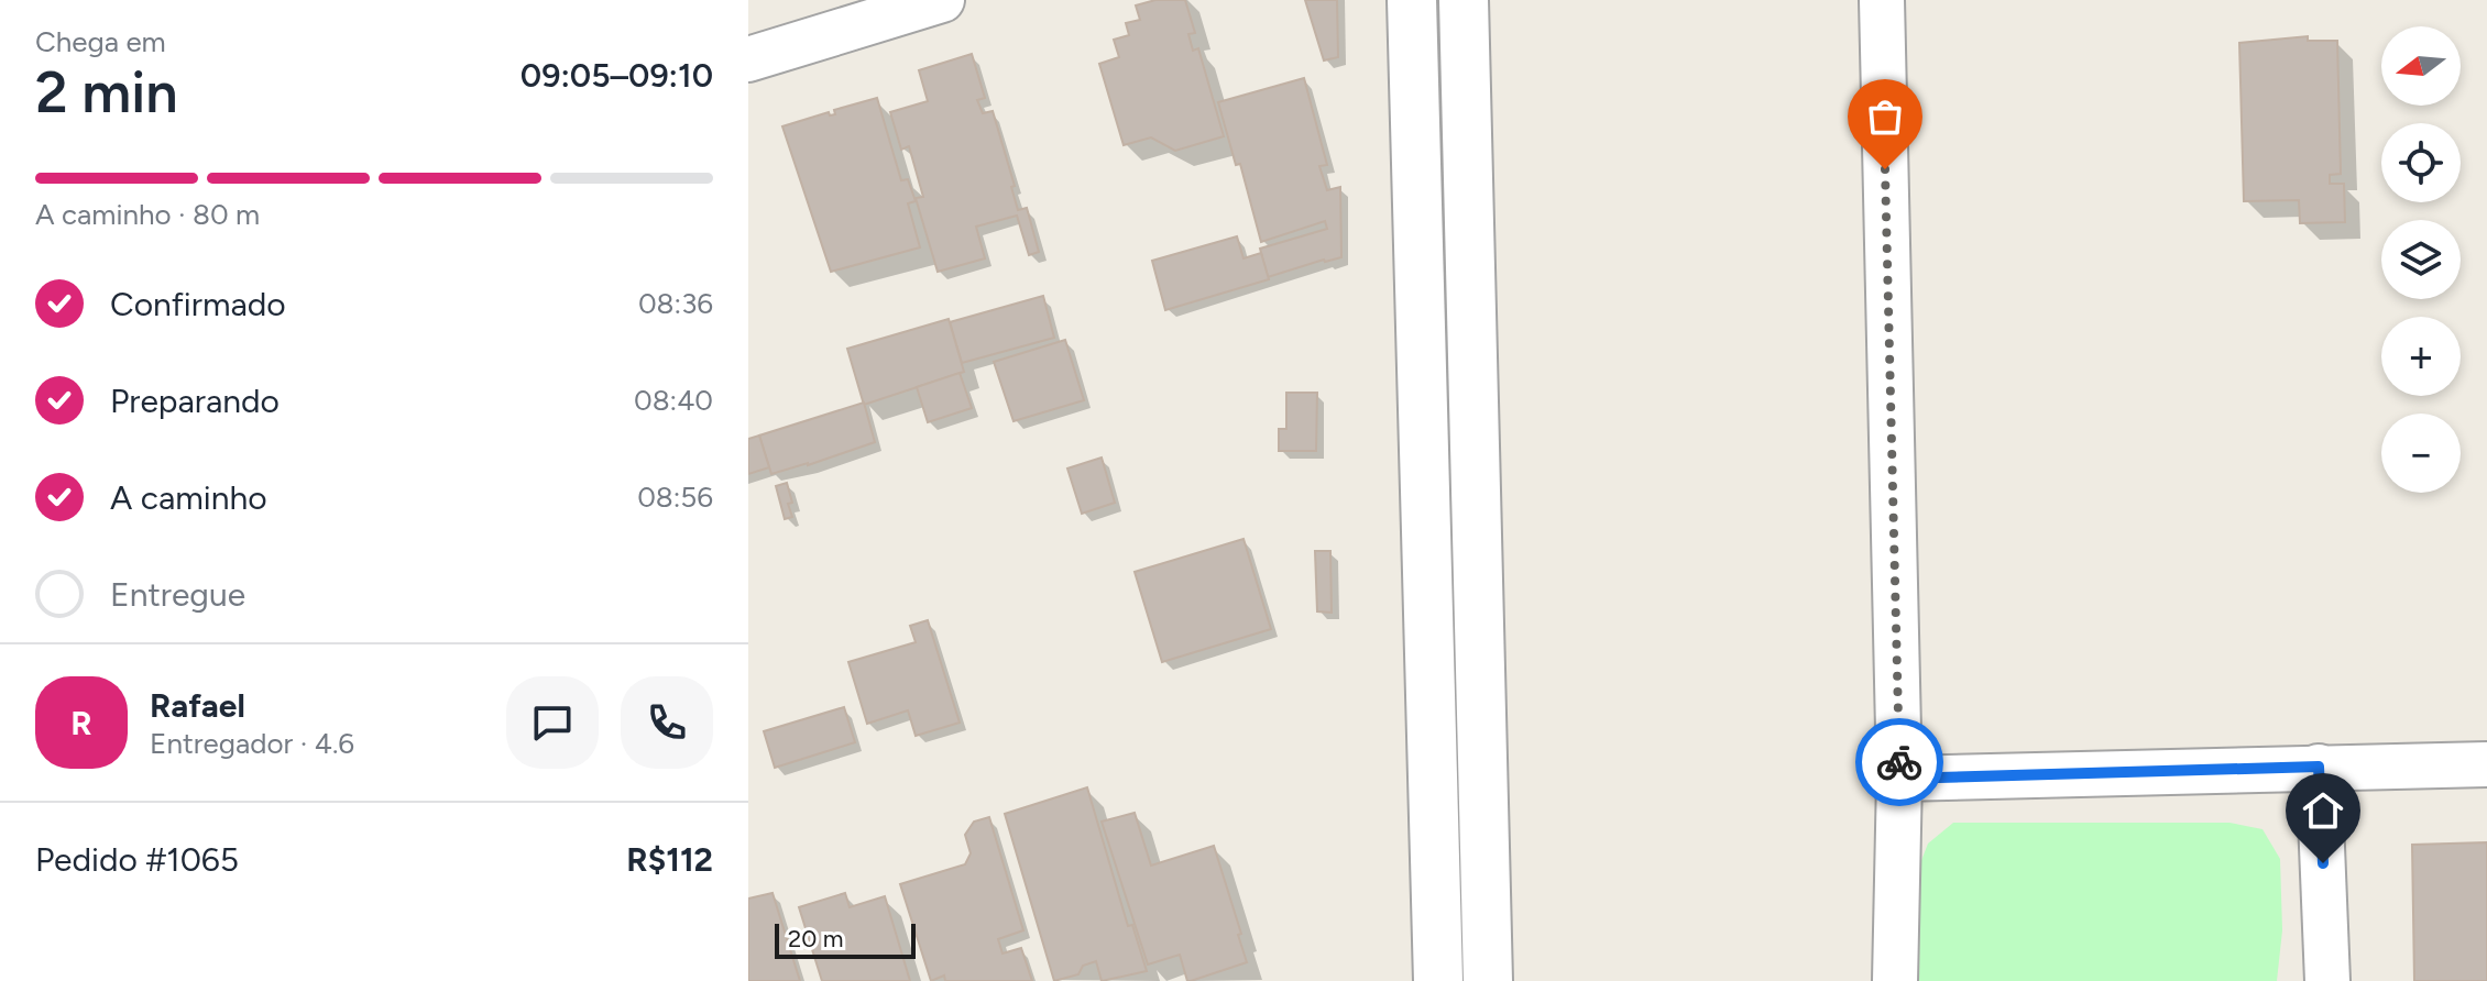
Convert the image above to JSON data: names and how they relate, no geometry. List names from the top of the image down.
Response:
{
  "scale_bar": "20 m",
  "north": "left",
  "page": {
    "heading": ["2 min", "Chega em", "09:05–09:10"],
    "panel": [
      "Rafael",
      "Entregador · 4.6",
      "Pedido #1065",
      "R$112"
    ],
    "map_buttons": ["+", "−"],
    "bar": "A caminho · 80 m",
    "list": [
      ["Confirmado", "08:36"],
      ["Preparando", "08:40"],
      ["A caminho", "08:56"],
      "Entregue"
    ],
    "round": "R",
    "scale": "20 m"
  }
}
